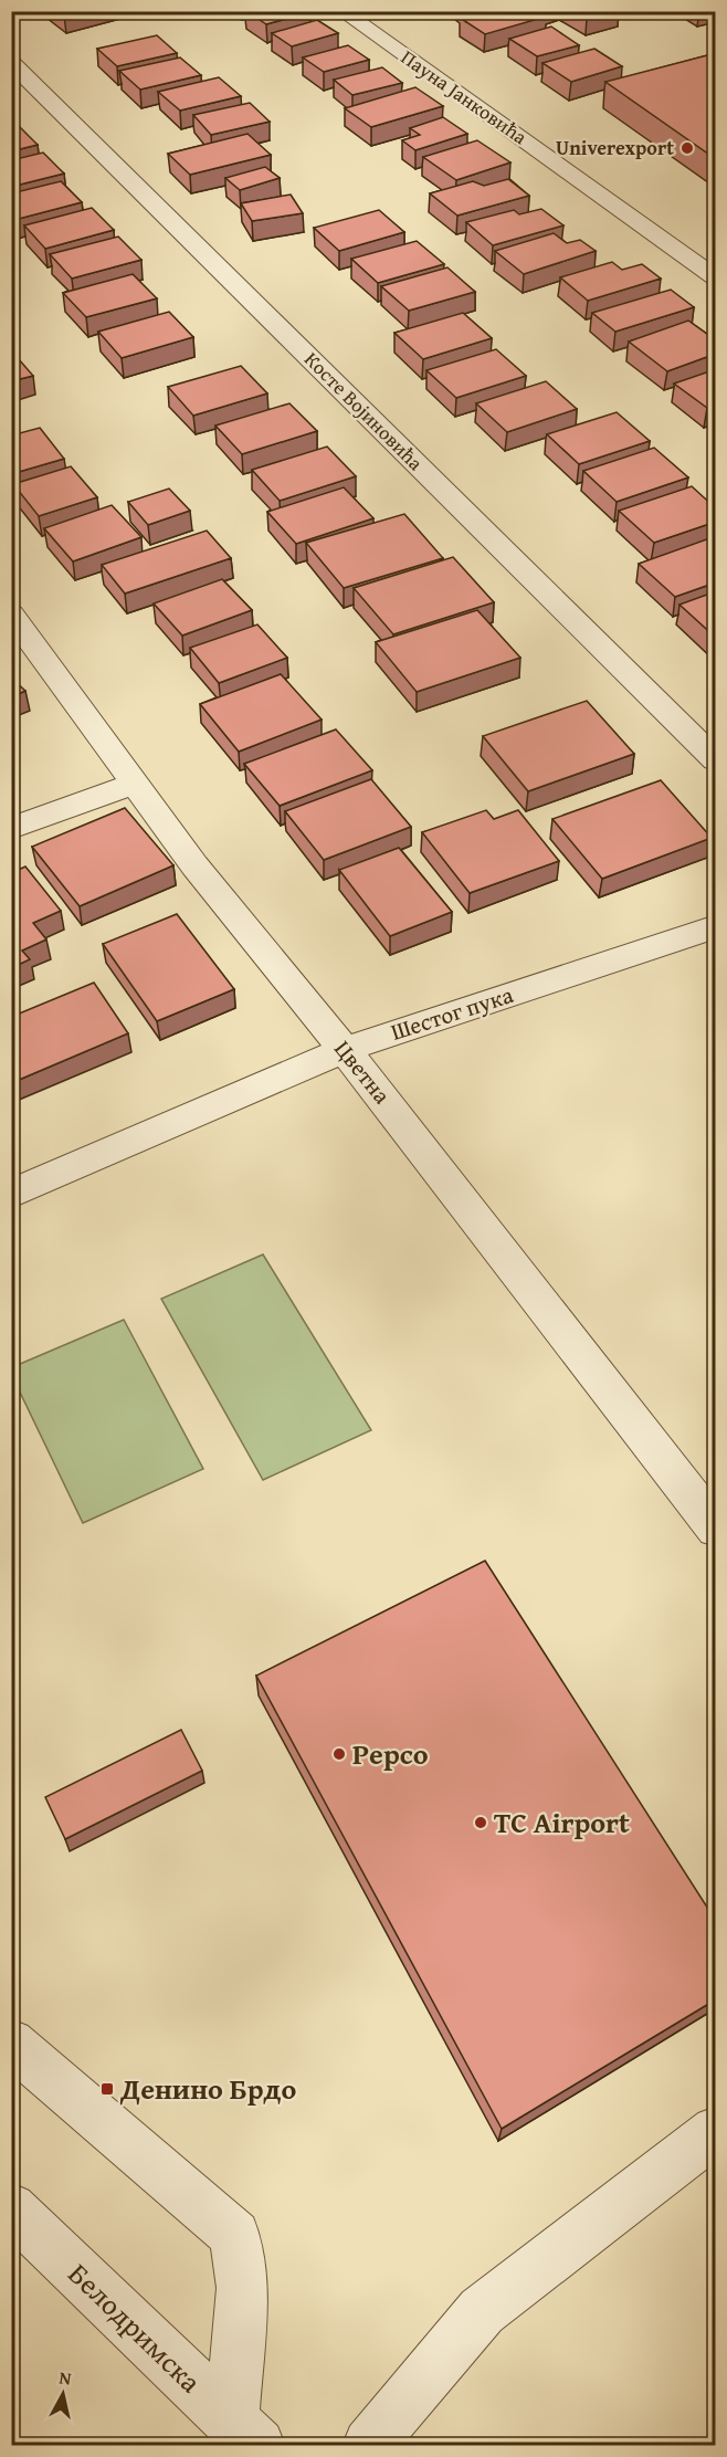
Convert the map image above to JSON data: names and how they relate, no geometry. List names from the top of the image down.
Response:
{
  "streets": {
    "street": [
      "Пауна Јанковића",
      "Косте Војиновића",
      "Шестог пука",
      "Цветна",
      "Белодримска"
    ]
  },
  "crossings": [
    ["Шестог пука", "Цветна"]
  ],
  "places": {
    "other": ["Univerexport", "Pepco", "TC Airport"],
    "transit": ["Денино Брдо"]
  },
  "north": "top"
}
